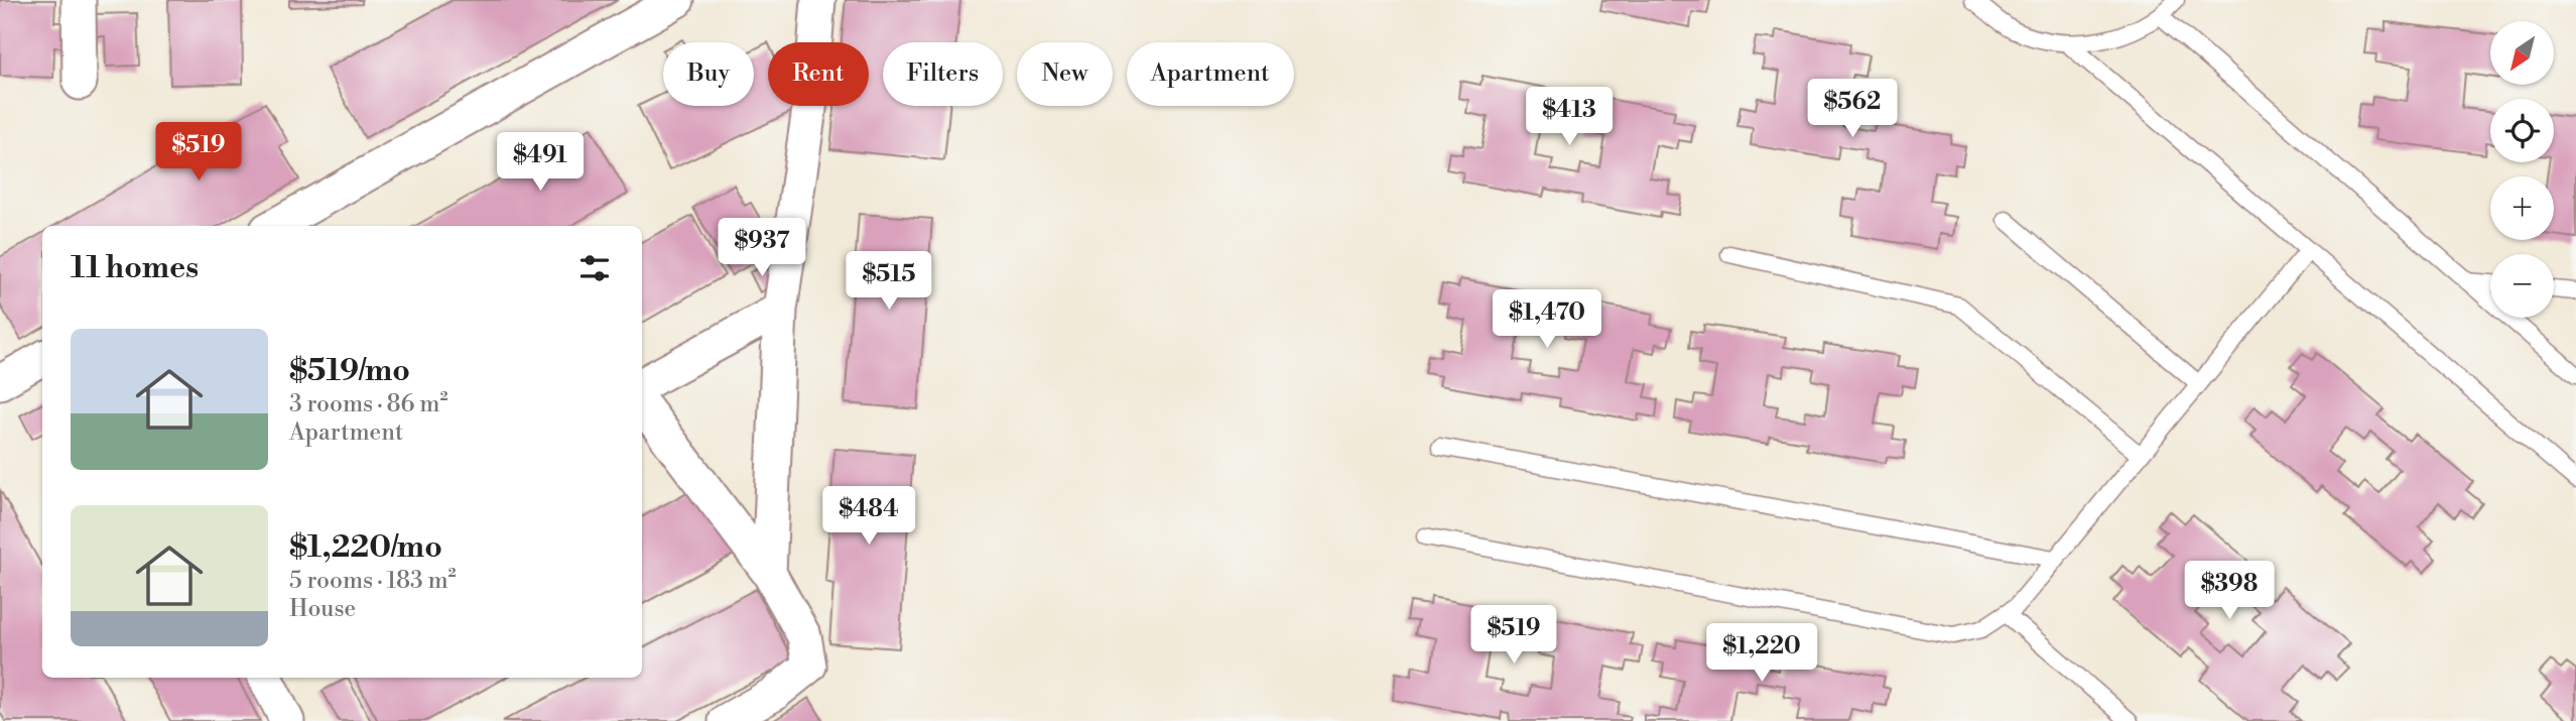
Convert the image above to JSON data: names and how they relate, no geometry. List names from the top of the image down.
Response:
{
  "north": "bottom left",
  "page": {
    "map_buttons": ["+", "−"],
    "chip": [
      "Buy",
      "Rent",
      "Filters",
      "New",
      "Apartment"
    ],
    "price": [
      "$562",
      "$413",
      "$519",
      "$491",
      "$937",
      "$515",
      "$1,470",
      "$484",
      "$398",
      "$519",
      "$1,220"
    ],
    "heading": "11 homes",
    "list": [
      {
        "name": "$519/mo",
        "note": "3 rooms · 86 m² · Apartment"
      },
      {
        "name": "$1,220/mo",
        "note": "5 rooms · 183 m² · House"
      }
    ]
  }
}
